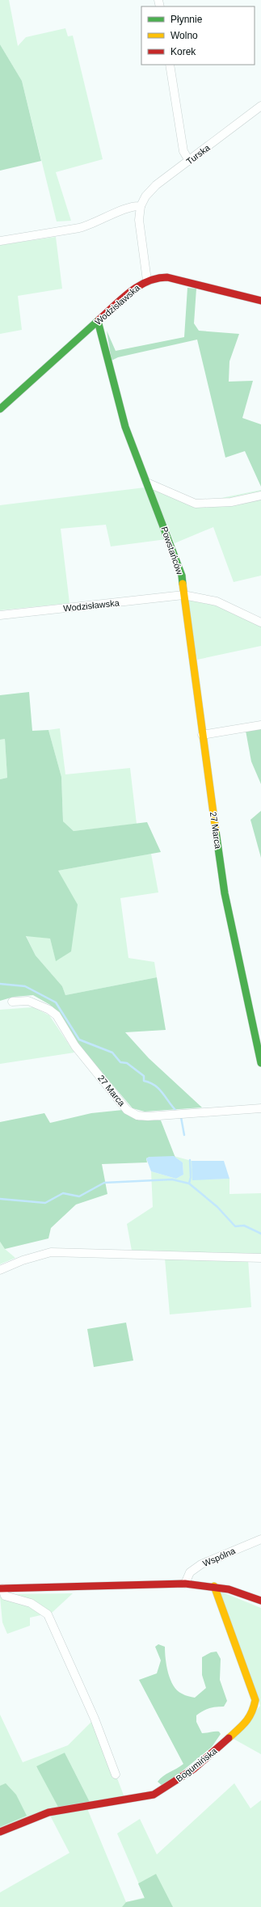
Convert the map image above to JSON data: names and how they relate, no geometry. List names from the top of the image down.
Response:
{
  "streets": {
    "street": [
      "Turska",
      "Wodzisławska",
      "Powstańców",
      "27 Marca",
      "Wspólna",
      "Bogumińska"
    ]
  },
  "crossings": [
    ["Turska", "Wodzisławska"],
    ["Wodzisławska", "Powstańców"],
    ["Wodzisławska", "27 Marca"],
    ["Powstańców", "27 Marca"]
  ],
  "legend": ["Płynnie", "Wolno", "Korek"]
}
